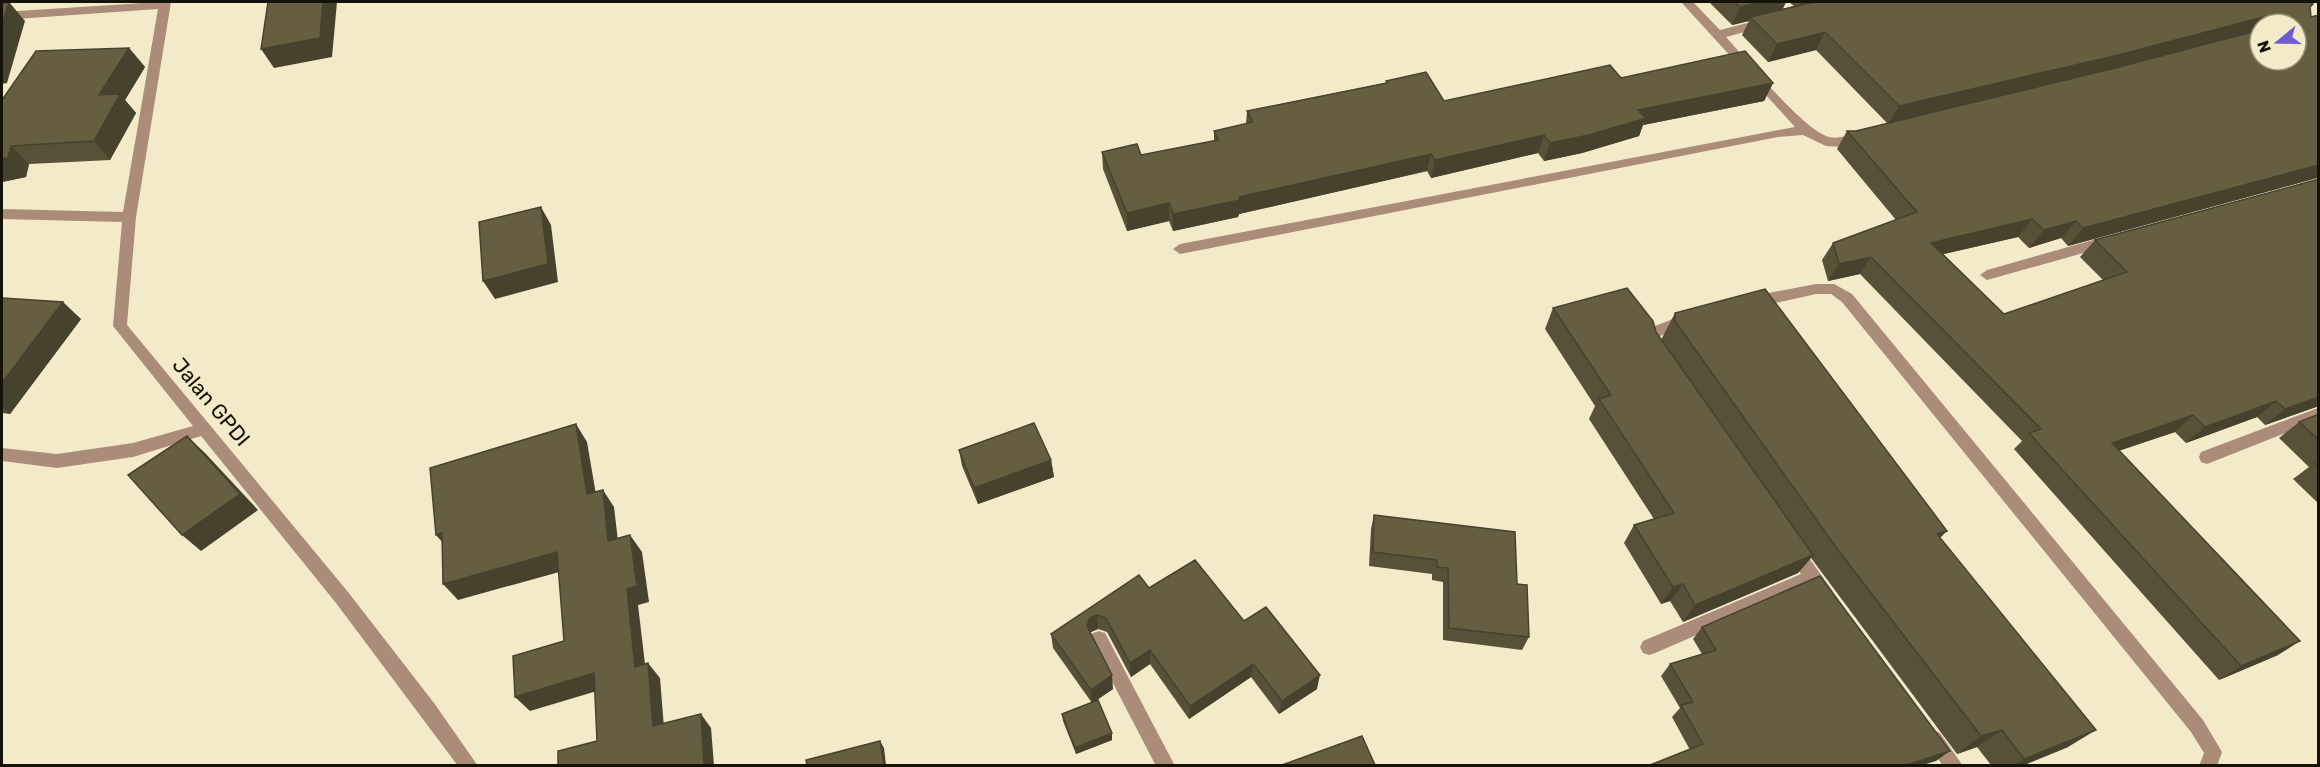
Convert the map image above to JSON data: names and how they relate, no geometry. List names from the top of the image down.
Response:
{
  "streets": {
    "street": ["Jalan GPDI"]
  },
  "north": "left"
}
